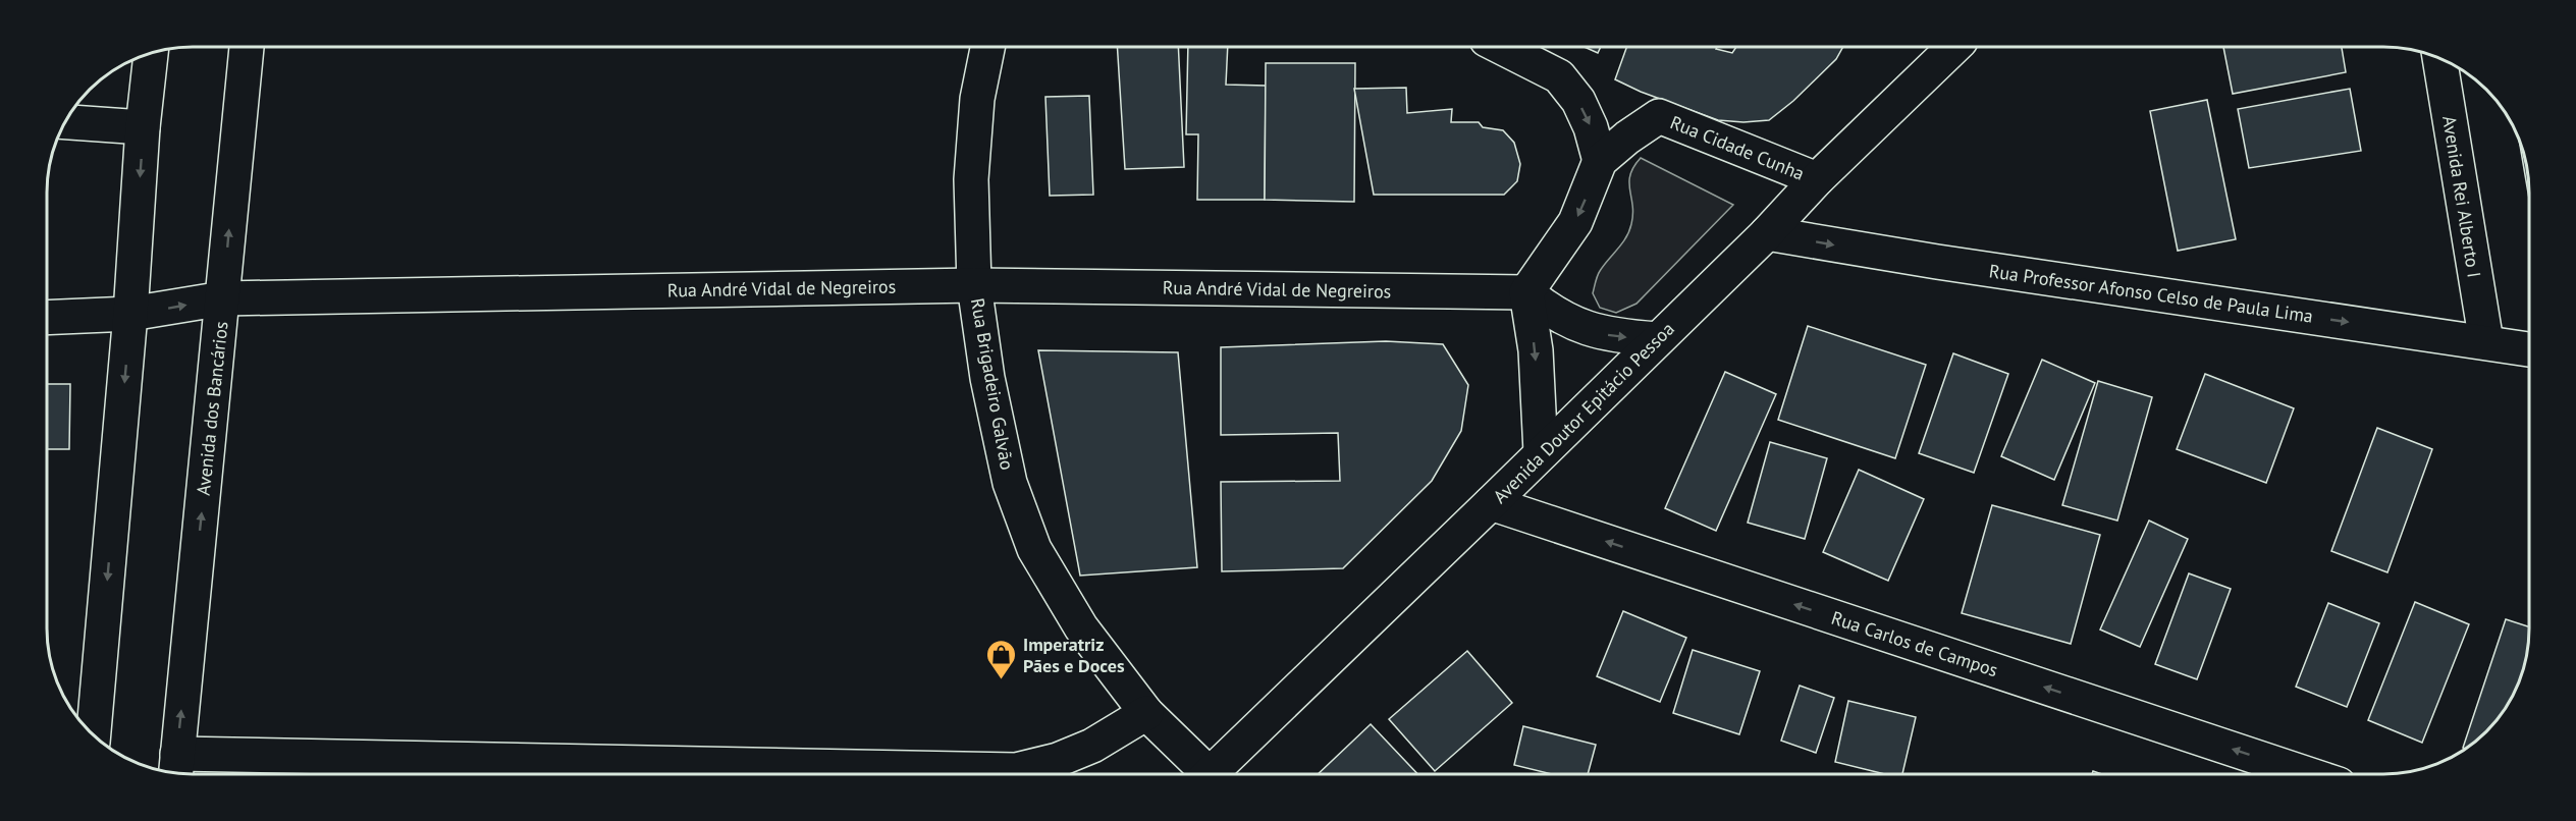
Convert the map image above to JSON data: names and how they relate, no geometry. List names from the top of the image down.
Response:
{
  "streets": {
    "street": [
      "Rua Cidade Cunha",
      "Avenida Rei Alberto I",
      "Rua André Vidal de Negreiros",
      "Rua Professor Afonso Celso de Paula Lima",
      "Rua Brigadeiro Galvão",
      "Avenida dos Bancários",
      "Avenida Doutor Epitácio Pessoa",
      "Rua Carlos de Campos"
    ]
  },
  "crossings": [
    ["Rua Cidade Cunha", "Avenida Doutor Epitácio Pessoa"],
    ["Avenida Rei Alberto I", "Rua Professor Afonso Celso de Paula Lima"],
    ["Rua André Vidal de Negreiros", "Rua Brigadeiro Galvão"],
    ["Rua André Vidal de Negreiros", "Avenida dos Bancários"],
    ["Rua Professor Afonso Celso de Paula Lima", "Avenida Doutor Epitácio Pessoa"],
    ["Avenida Doutor Epitácio Pessoa", "Rua Carlos de Campos"]
  ],
  "one_way": ["Rua Professor Afonso Celso de Paula Lima", "Rua Carlos de Campos"],
  "places": {
    "shop": ["Imperatriz Pães e Doces"]
  }
}
